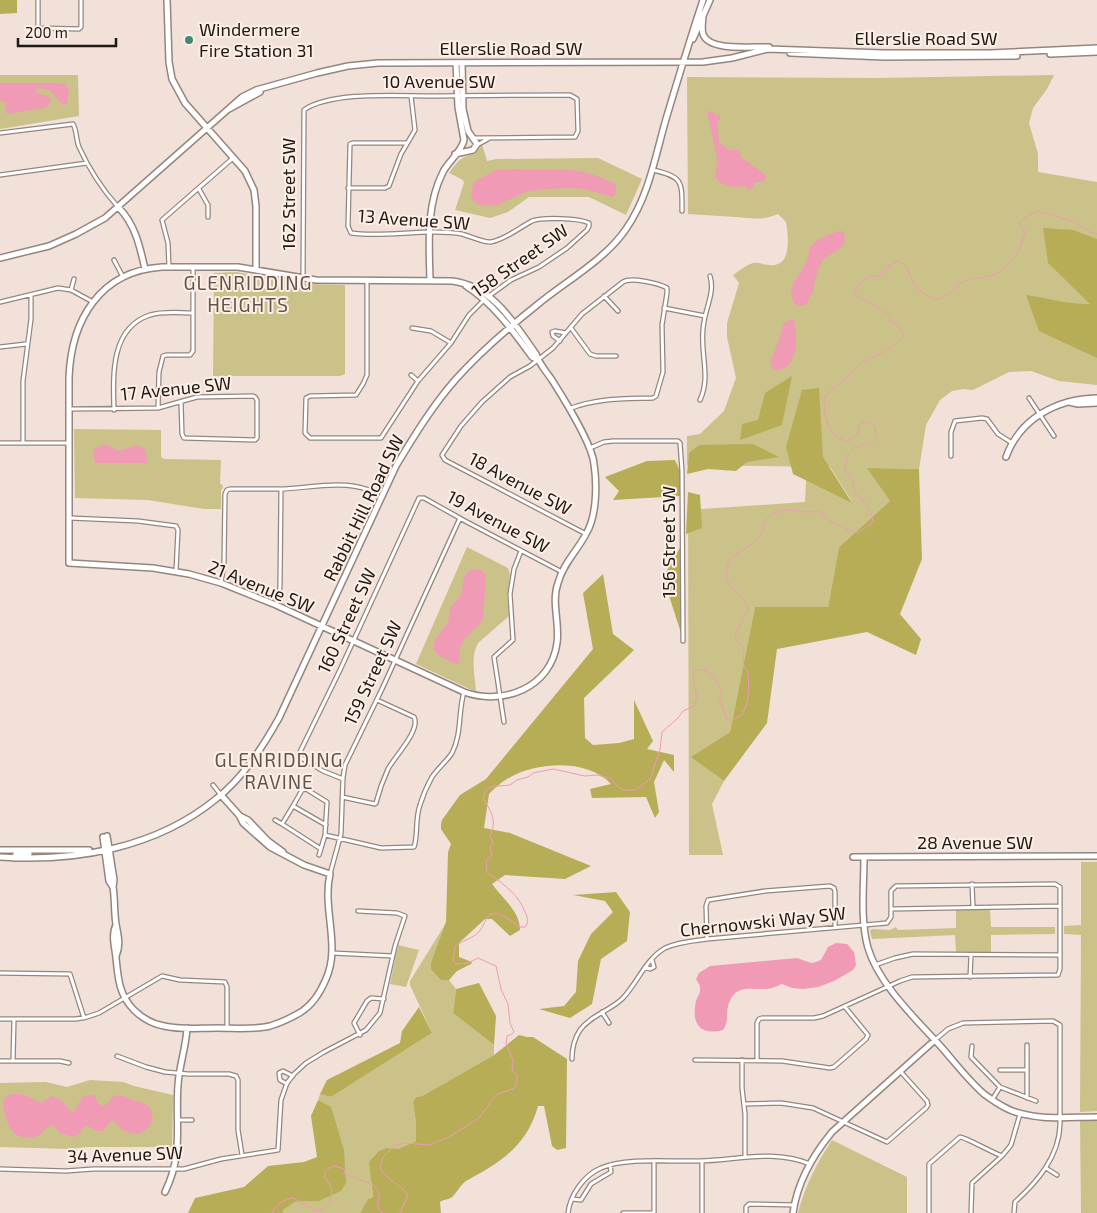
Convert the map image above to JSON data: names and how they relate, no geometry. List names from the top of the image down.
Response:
{
  "streets": {
    "street": [
      "Ellerslie Road SW",
      "10 Avenue SW",
      "162 Street SW",
      "13 Avenue SW",
      "158 Street SW",
      "17 Avenue SW",
      "18 Avenue SW",
      "Rabbit Hill Road SW",
      "19 Avenue SW",
      "156 Street SW",
      "21 Avenue SW",
      "160 Street SW",
      "159 Street SW",
      "28 Avenue SW",
      "Chernowski Way SW",
      "34 Avenue SW"
    ]
  },
  "crossings": [
    ["Ellerslie Road SW", "Rabbit Hill Road SW"],
    ["10 Avenue SW", "162 Street SW"],
    ["13 Avenue SW", "158 Street SW"],
    ["Rabbit Hill Road SW", "21 Avenue SW"],
    ["19 Avenue SW", "160 Street SW"],
    ["19 Avenue SW", "159 Street SW"],
    ["21 Avenue SW", "160 Street SW"],
    ["21 Avenue SW", "159 Street SW"],
    ["160 Street SW", "159 Street SW"]
  ],
  "districts": ["GLENRIDDING HEIGHTS", "GLENRIDDING RAVINE"],
  "places": ["Windermere Fire Station 31"],
  "scale_bar": "200 m"
}
